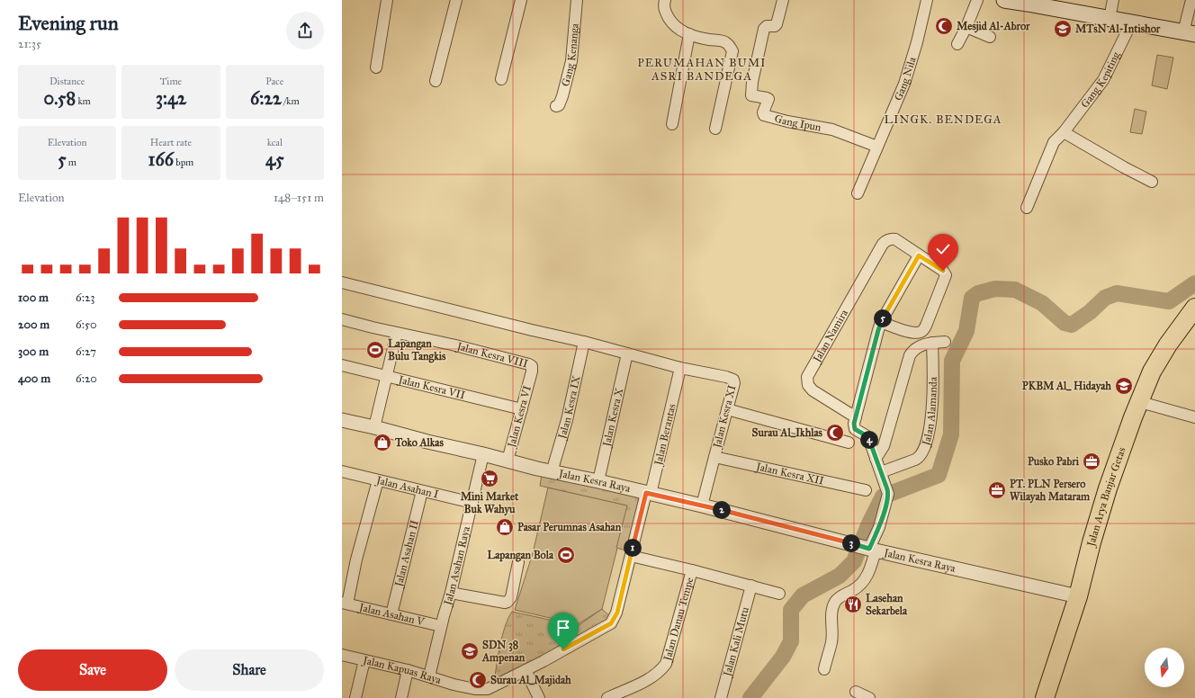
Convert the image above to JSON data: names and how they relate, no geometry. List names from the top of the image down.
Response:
{
  "streets": {
    "highway": ["Jalan Arya Banjar Getas"],
    "street": [
      "Gang Kenanga",
      "Gang Nila",
      "Gang Kepiting",
      "Gang Ipun",
      "Jalan Namira",
      "Jalan Kesra VIII",
      "Jalan Kesra VII",
      "Jalan Kesra IX",
      "Jalan Alamanda",
      "Jalan Kesra VI",
      "Jalan Kesra XI",
      "Jalan Kesra X",
      "Jalan Berantas",
      "Jalan Kesra XII",
      "Jalan Kesra Raya",
      "Jalan Asahan I",
      "Jalan Asahan II",
      "Jalan Asahan Raya",
      "Jalan Asahan V",
      "Jalan Danau Tempe",
      "Jalan Kali Mutu",
      "Jalan Kapuas Raya"
    ]
  },
  "crossings": [
    ["Gang Nila", "Gang Ipun"],
    ["Jalan Kesra VIII", "Jalan Kesra VI"],
    ["Jalan Kesra VII", "Jalan Kesra VI"],
    ["Jalan Kesra IX", "Jalan Kesra Raya"],
    ["Jalan Kesra VI", "Jalan Kesra Raya"],
    ["Jalan Kesra XI", "Jalan Berantas"],
    ["Jalan Kesra XI", "Jalan Kesra XII"],
    ["Jalan Kesra XI", "Jalan Kesra Raya"],
    ["Jalan Kesra X", "Jalan Kesra Raya"],
    ["Jalan Berantas", "Jalan Kesra Raya"],
    ["Jalan Berantas", "Jalan Kapuas Raya"],
    ["Jalan Kesra Raya", "Jalan Arya Banjar Getas"],
    ["Jalan Kesra Raya", "Jalan Asahan Raya"],
    ["Jalan Kesra Raya", "Jalan Kapuas Raya"],
    ["Jalan Asahan I", "Jalan Asahan II"],
    ["Jalan Asahan I", "Jalan Asahan Raya"],
    ["Jalan Asahan II", "Jalan Asahan V"],
    ["Jalan Asahan Raya", "Jalan Asahan V"],
    ["Jalan Asahan Raya", "Jalan Kapuas Raya"]
  ],
  "districts": ["PERUMAHAN BUMI ASRI BANDEGA", "LINGK. BENDEGA"],
  "places": {
    "mosque": ["Mesjid Al-Abror", "Surau Al_Ikhlas", "Surau Al_Majidah"],
    "school or university": ["MTsN Al-Intishor", "PKBM Al_ Hidayah", "SDN 38 Ampenan"],
    "sports": ["Lapangan Bulu Tangkis", "Lapangan Bola"],
    "shop": ["Toko Alkas", "Pasar Perumnas Asahan"],
    "office": ["Pusko Pabri", "PT. PLN Persero Wilayah Mataram"],
    "supermarket": ["Mini Market Buk Wahyu"],
    "restaurant": ["Lasehan Sekarbela"]
  },
  "north": "bottom",
  "page": {
    "heading": ["Evening run", "21:35"],
    "stats": [
      ["Distance", "0.58 km"],
      ["Time", "3:42"],
      ["Pace", "6:22 /km"],
      ["Elevation", "5 m"],
      ["Heart rate", "166 bpm"],
      ["kcal", "45"]
    ],
    "chart": ["Elevation", "148–151 m"],
    "list": [
      {
        "name": "100 m",
        "note": "6:23"
      },
      {
        "name": "200 m",
        "note": "6:50"
      },
      {
        "name": "300 m",
        "note": "6:27"
      },
      {
        "name": "400 m",
        "note": "6:20"
      }
    ],
    "pins": [
      "5",
      "4",
      "2",
      "3",
      "1"
    ],
    "buttons": ["Save", "Share"]
  }
}
